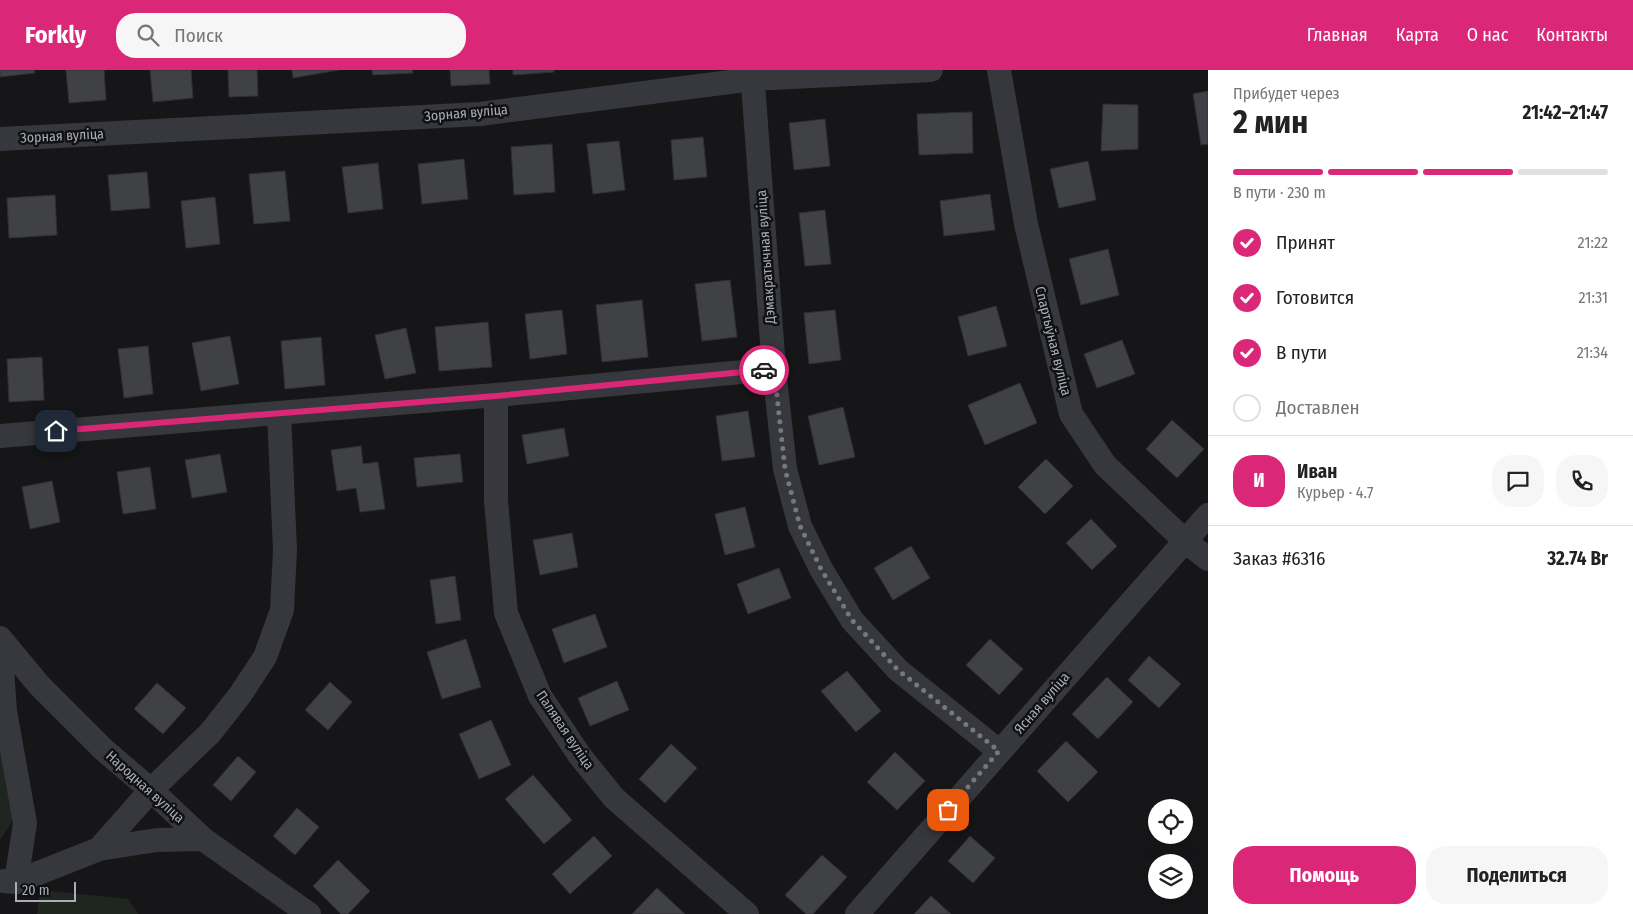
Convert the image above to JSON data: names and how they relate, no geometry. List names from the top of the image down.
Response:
{
  "streets": {
    "street": [
      "Зорная вуліца",
      "Дэмакратычная вуліца",
      "Спартыўная вуліца",
      "Ясная вуліца",
      "Палявая вуліца",
      "Народная вуліца"
    ]
  },
  "crossings": [
    ["Зорная вуліца", "Дэмакратычная вуліца"],
    ["Дэмакратычная вуліца", "Ясная вуліца"],
    ["Спартыўная вуліца", "Ясная вуліца"]
  ],
  "scale_bar": "20 m",
  "page": {
    "header": "Forkly",
    "search": "Поиск",
    "nav": [
      "Главная",
      "Карта",
      "О нас",
      "Контакты"
    ],
    "heading": ["2 мин", "Прибудет через", "21:42–21:47"],
    "panel": [
      "Иван",
      "Курьер · 4.7",
      "Заказ #6316",
      "32.74 Br"
    ],
    "bar": "В пути · 230 m",
    "list": [
      ["Принят", "21:22"],
      ["Готовится", "21:31"],
      ["В пути", "21:34"],
      "Доставлен"
    ],
    "round": "И",
    "buttons": ["Помощь", "Поделиться"],
    "scale": "20 m"
  }
}
